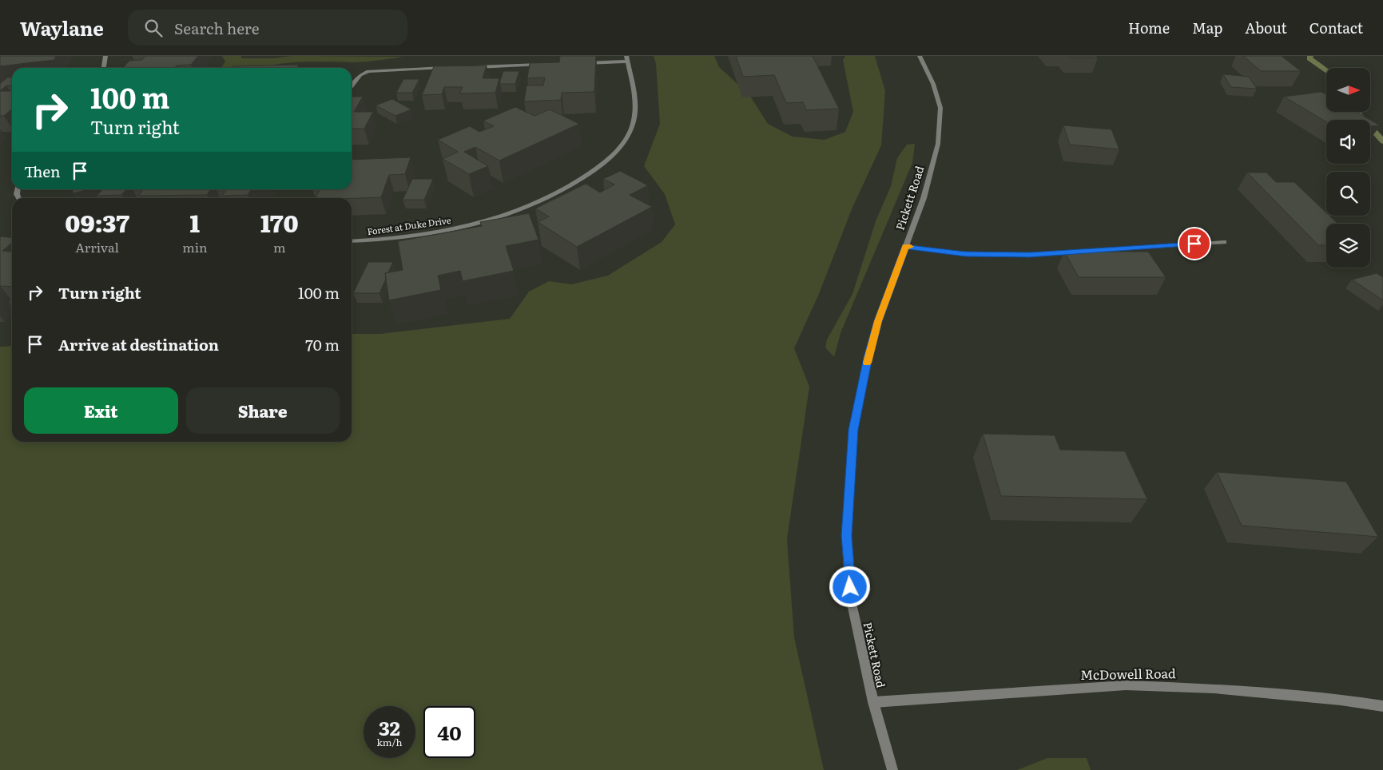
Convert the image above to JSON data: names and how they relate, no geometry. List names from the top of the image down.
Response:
{
  "streets": {
    "street": ["Pickett Road", "Forest at Duke Drive", "McDowell Road"]
  },
  "crossings": [
    ["Pickett Road", "McDowell Road"]
  ],
  "north": "right",
  "page": {
    "header": "Waylane",
    "search": "Search here",
    "nav": [
      "Home",
      "Map",
      "About",
      "Contact"
    ],
    "turn": ["100 m", "Turn right"],
    "then": "Then",
    "eta": [
      "09:37",
      "Arrival",
      "1",
      "min",
      "170",
      "m"
    ],
    "list": [
      {
        "name": "Turn right",
        "value": "100 m"
      },
      {
        "name": "Arrive at destination",
        "value": "70 m"
      }
    ],
    "buttons": ["Exit", "Share"],
    "speed": "32 km/h",
    "limit": "40"
  }
}
